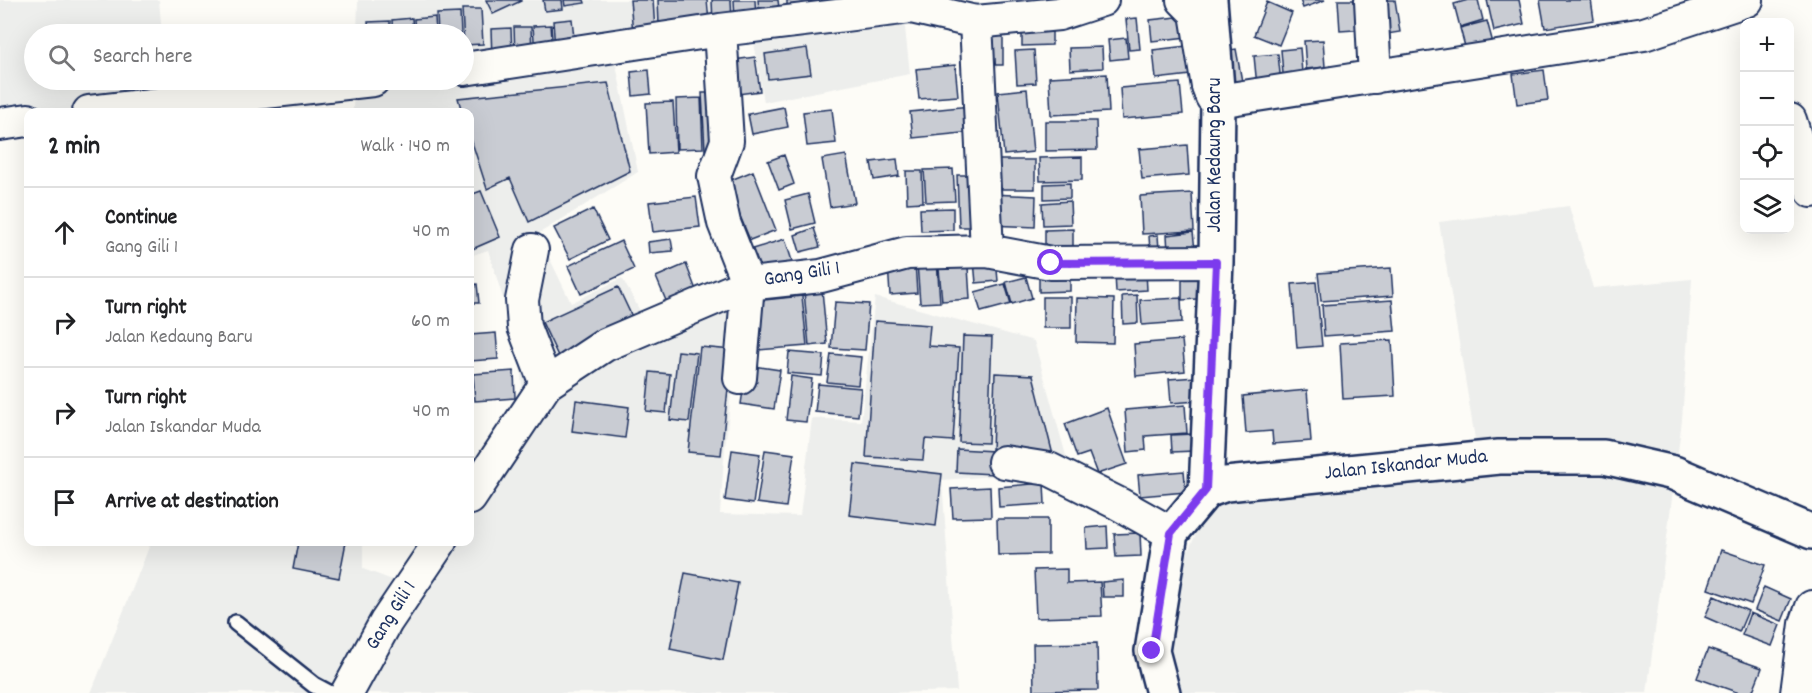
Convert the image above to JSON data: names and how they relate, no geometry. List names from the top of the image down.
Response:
{
  "streets": {
    "street": ["Jalan Kedaung Baru", "Gang Gili 1", "Jalan Iskandar Muda"]
  },
  "crossings": [
    ["Jalan Kedaung Baru", "Gang Gili 1"],
    ["Jalan Kedaung Baru", "Jalan Iskandar Muda"]
  ],
  "page": {
    "map_buttons": ["+", "−"],
    "search": "Search here",
    "heading": ["2 min", "Walk · 140 m"],
    "list": [
      ["Continue", "Gang Gili 1", "40 m"],
      ["Turn right", "Jalan Kedaung Baru", "60 m"],
      ["Turn right", "Jalan Iskandar Muda", "40 m"],
      "Arrive at destination"
    ]
  }
}
